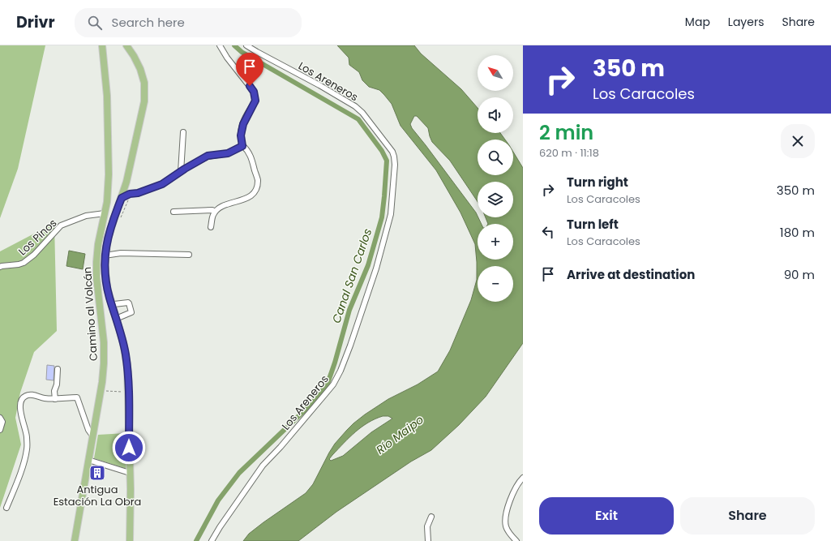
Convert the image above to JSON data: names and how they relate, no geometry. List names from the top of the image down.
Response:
{
  "streets": {
    "main road": ["Camino al Volcán"],
    "street": ["Los Areneros", "Los Pinos"]
  },
  "crossings": [
    ["Los Pinos", "Camino al Volcán"]
  ],
  "water": ["Canal San Carlos", "Río Maipo"],
  "places": {
    "building": ["Antigua Estación La Obra"]
  },
  "north": "top left",
  "page": {
    "header": "Drivr",
    "search": "Search here",
    "nav": ["Map", "Layers", "Share"],
    "turn": ["350 m", "Los Caracoles"],
    "map_buttons": ["+", "−"],
    "heading": ["2 min", "620 m · 11:18"],
    "list": [
      {
        "name": "Turn right",
        "note": "Los Caracoles",
        "value": "350 m"
      },
      {
        "name": "Turn left",
        "note": "Los Caracoles",
        "value": "180 m"
      },
      {
        "name": "Arrive at destination",
        "value": "90 m"
      }
    ],
    "buttons": ["Exit", "Share"]
  }
}
